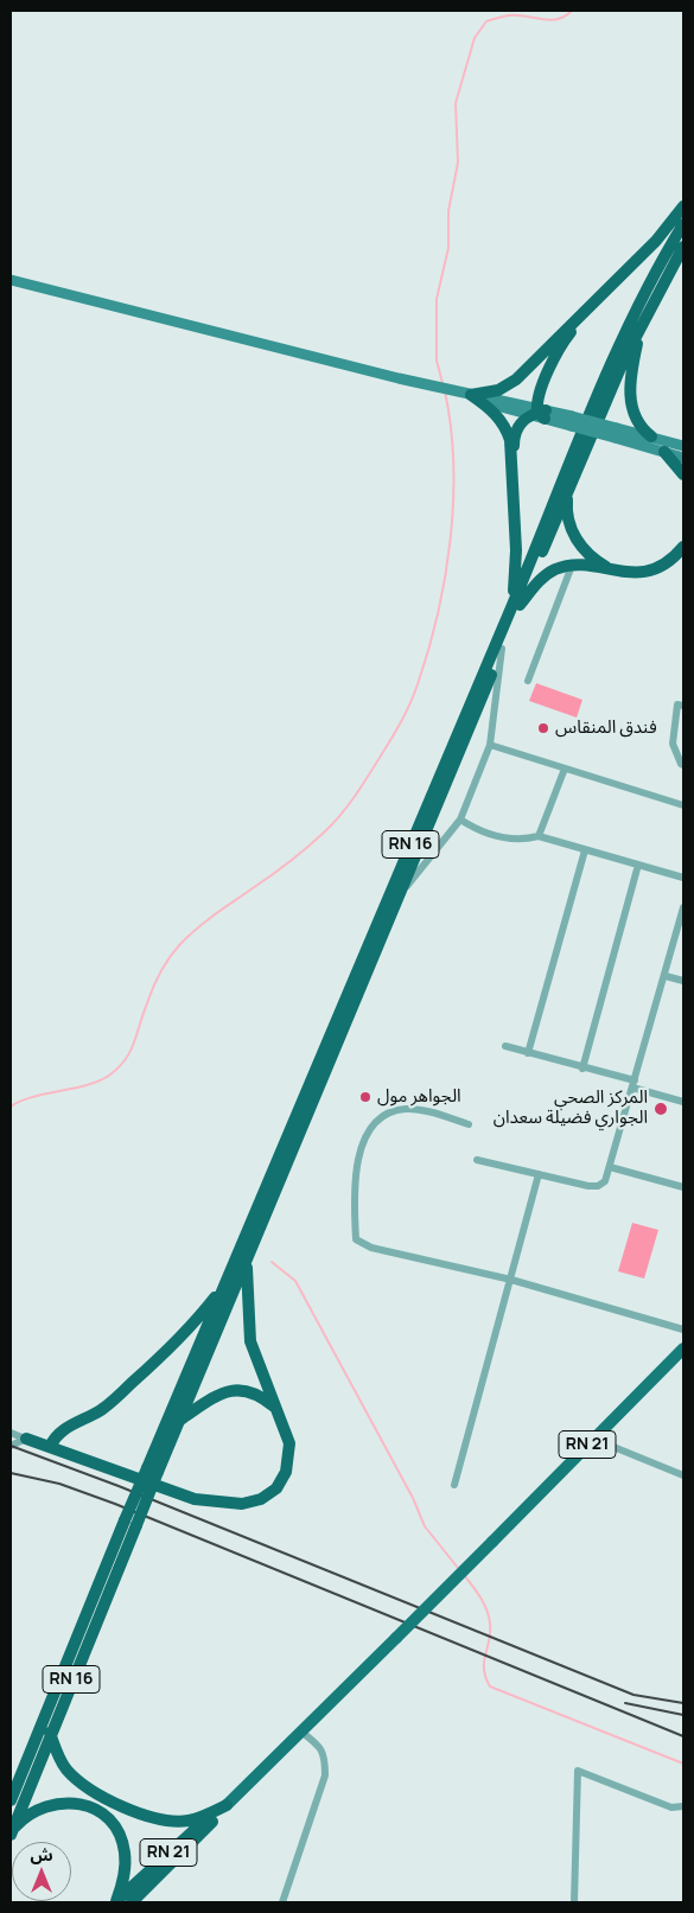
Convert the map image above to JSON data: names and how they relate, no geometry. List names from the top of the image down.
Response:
{
  "streets": {
    "highway": ["RN 16", "RN 21"]
  },
  "places": ["فندق المنقاس", "الجواهر مول", "المركز الصحي الجواري فضيلة سعدان"],
  "north": "top"
}
